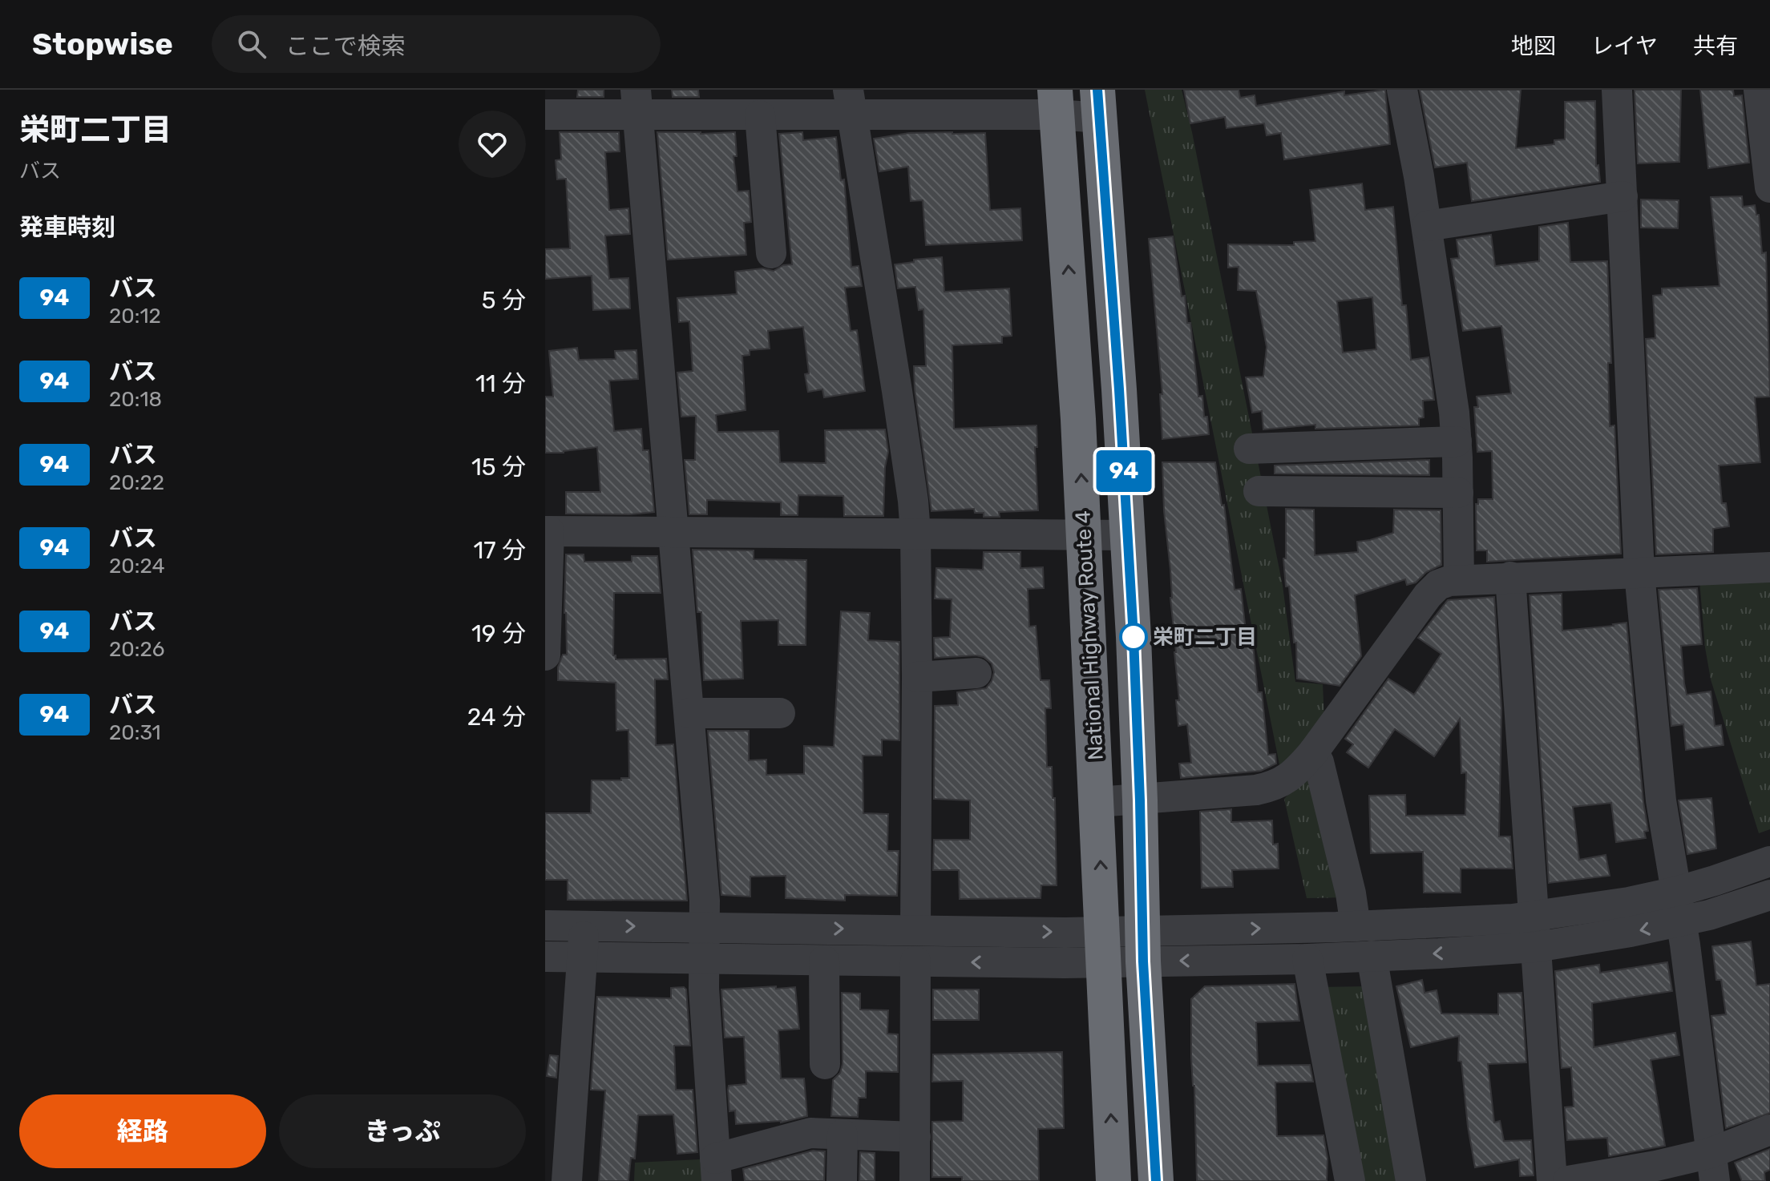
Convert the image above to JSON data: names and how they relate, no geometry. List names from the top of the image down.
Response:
{
  "streets": {
    "highway": ["National Highway Route 4"]
  },
  "places": ["栄町二丁目"],
  "lines": ["bus line 94"],
  "page": {
    "header": "Stopwise",
    "search": "ここで検索",
    "nav": ["地図", "レイヤ", "共有"],
    "heading": [
      ["栄町二丁目", "バス"],
      "発車時刻"
    ],
    "on_map": "94",
    "list": [
      {
        "mark": "94",
        "name": "バス",
        "note": "20:12",
        "value": "5 分"
      },
      {
        "mark": "94",
        "name": "バス",
        "note": "20:18",
        "value": "11 分"
      },
      {
        "mark": "94",
        "name": "バス",
        "note": "20:22",
        "value": "15 分"
      },
      {
        "mark": "94",
        "name": "バス",
        "note": "20:24",
        "value": "17 分"
      },
      {
        "mark": "94",
        "name": "バス",
        "note": "20:26",
        "value": "19 分"
      },
      {
        "mark": "94",
        "name": "バス",
        "note": "20:31",
        "value": "24 分"
      }
    ],
    "buttons": ["経路", "きっぷ"]
  }
}
